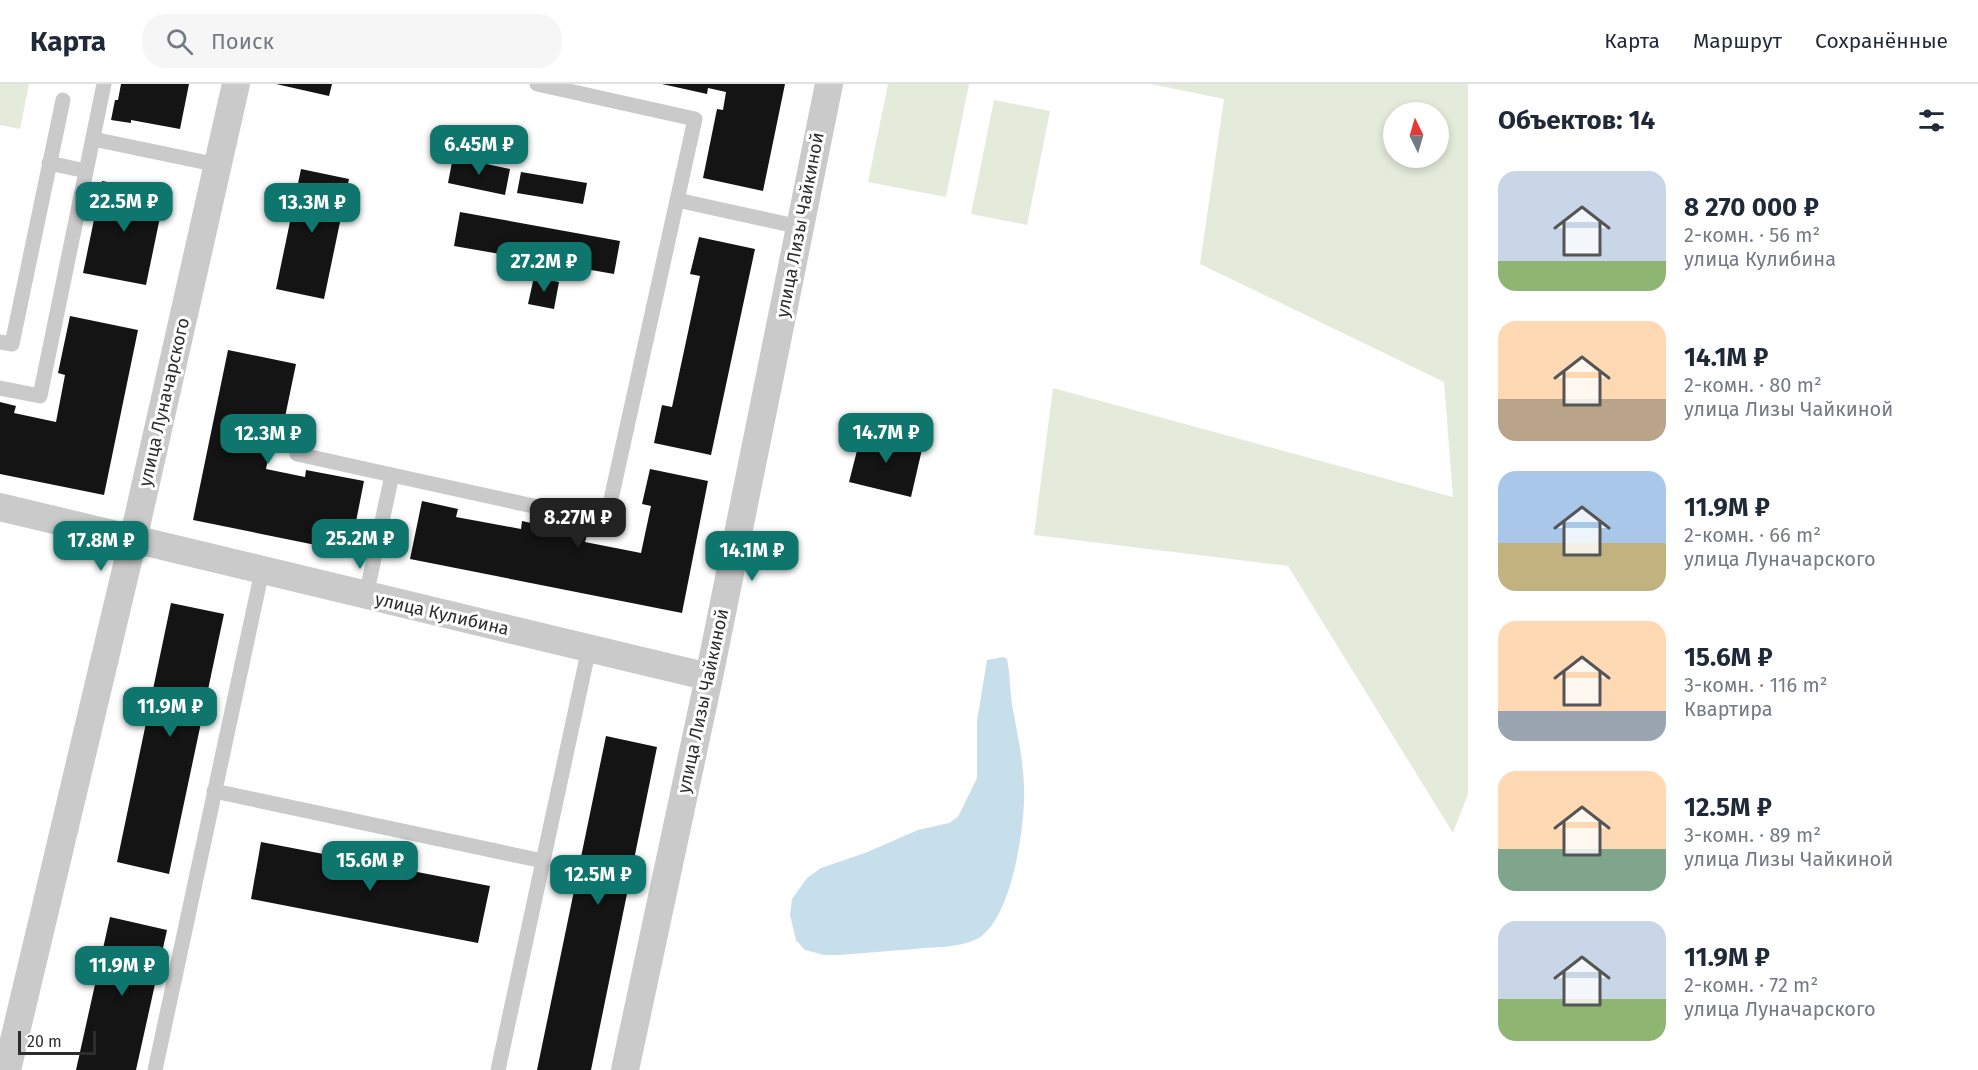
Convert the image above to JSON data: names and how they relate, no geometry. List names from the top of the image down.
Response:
{
  "streets": {
    "street": ["улица Лизы Чайкиной", "улица Луначарского", "улица Кулибина"]
  },
  "crossings": [
    ["улица Лизы Чайкиной", "улица Кулибина"],
    ["улица Луначарского", "улица Кулибина"]
  ],
  "scale_bar": "20 m",
  "north": "top",
  "page": {
    "header": "Карта",
    "search": "Поиск",
    "nav": ["Карта", "Маршрут", "Сохранённые"],
    "heading": "Объектов: 14",
    "price": [
      "6.45M ₽",
      "22.5M ₽",
      "13.3M ₽",
      "27.2M ₽",
      "14.7M ₽",
      "12.3M ₽",
      "8.27M ₽",
      "25.2M ₽",
      "17.8M ₽",
      "14.1M ₽",
      "11.9M ₽",
      "15.6M ₽",
      "12.5M ₽",
      "11.9M ₽"
    ],
    "list": [
      {
        "name": "8 270 000 ₽",
        "note": "2-комн. · 56 m² · улица Кулибина"
      },
      {
        "name": "14.1M ₽",
        "note": "2-комн. · 80 m² · улица Лизы Чайкиной"
      },
      {
        "name": "11.9M ₽",
        "note": "2-комн. · 66 m² · улица Луначарского"
      },
      {
        "name": "15.6M ₽",
        "note": "3-комн. · 116 m² · Квартира"
      },
      {
        "name": "12.5M ₽",
        "note": "3-комн. · 89 m² · улица Лизы Чайкиной"
      },
      {
        "name": "11.9M ₽",
        "note": "2-комн. · 72 m² · улица Луначарского"
      }
    ],
    "scale": "20 m"
  }
}
